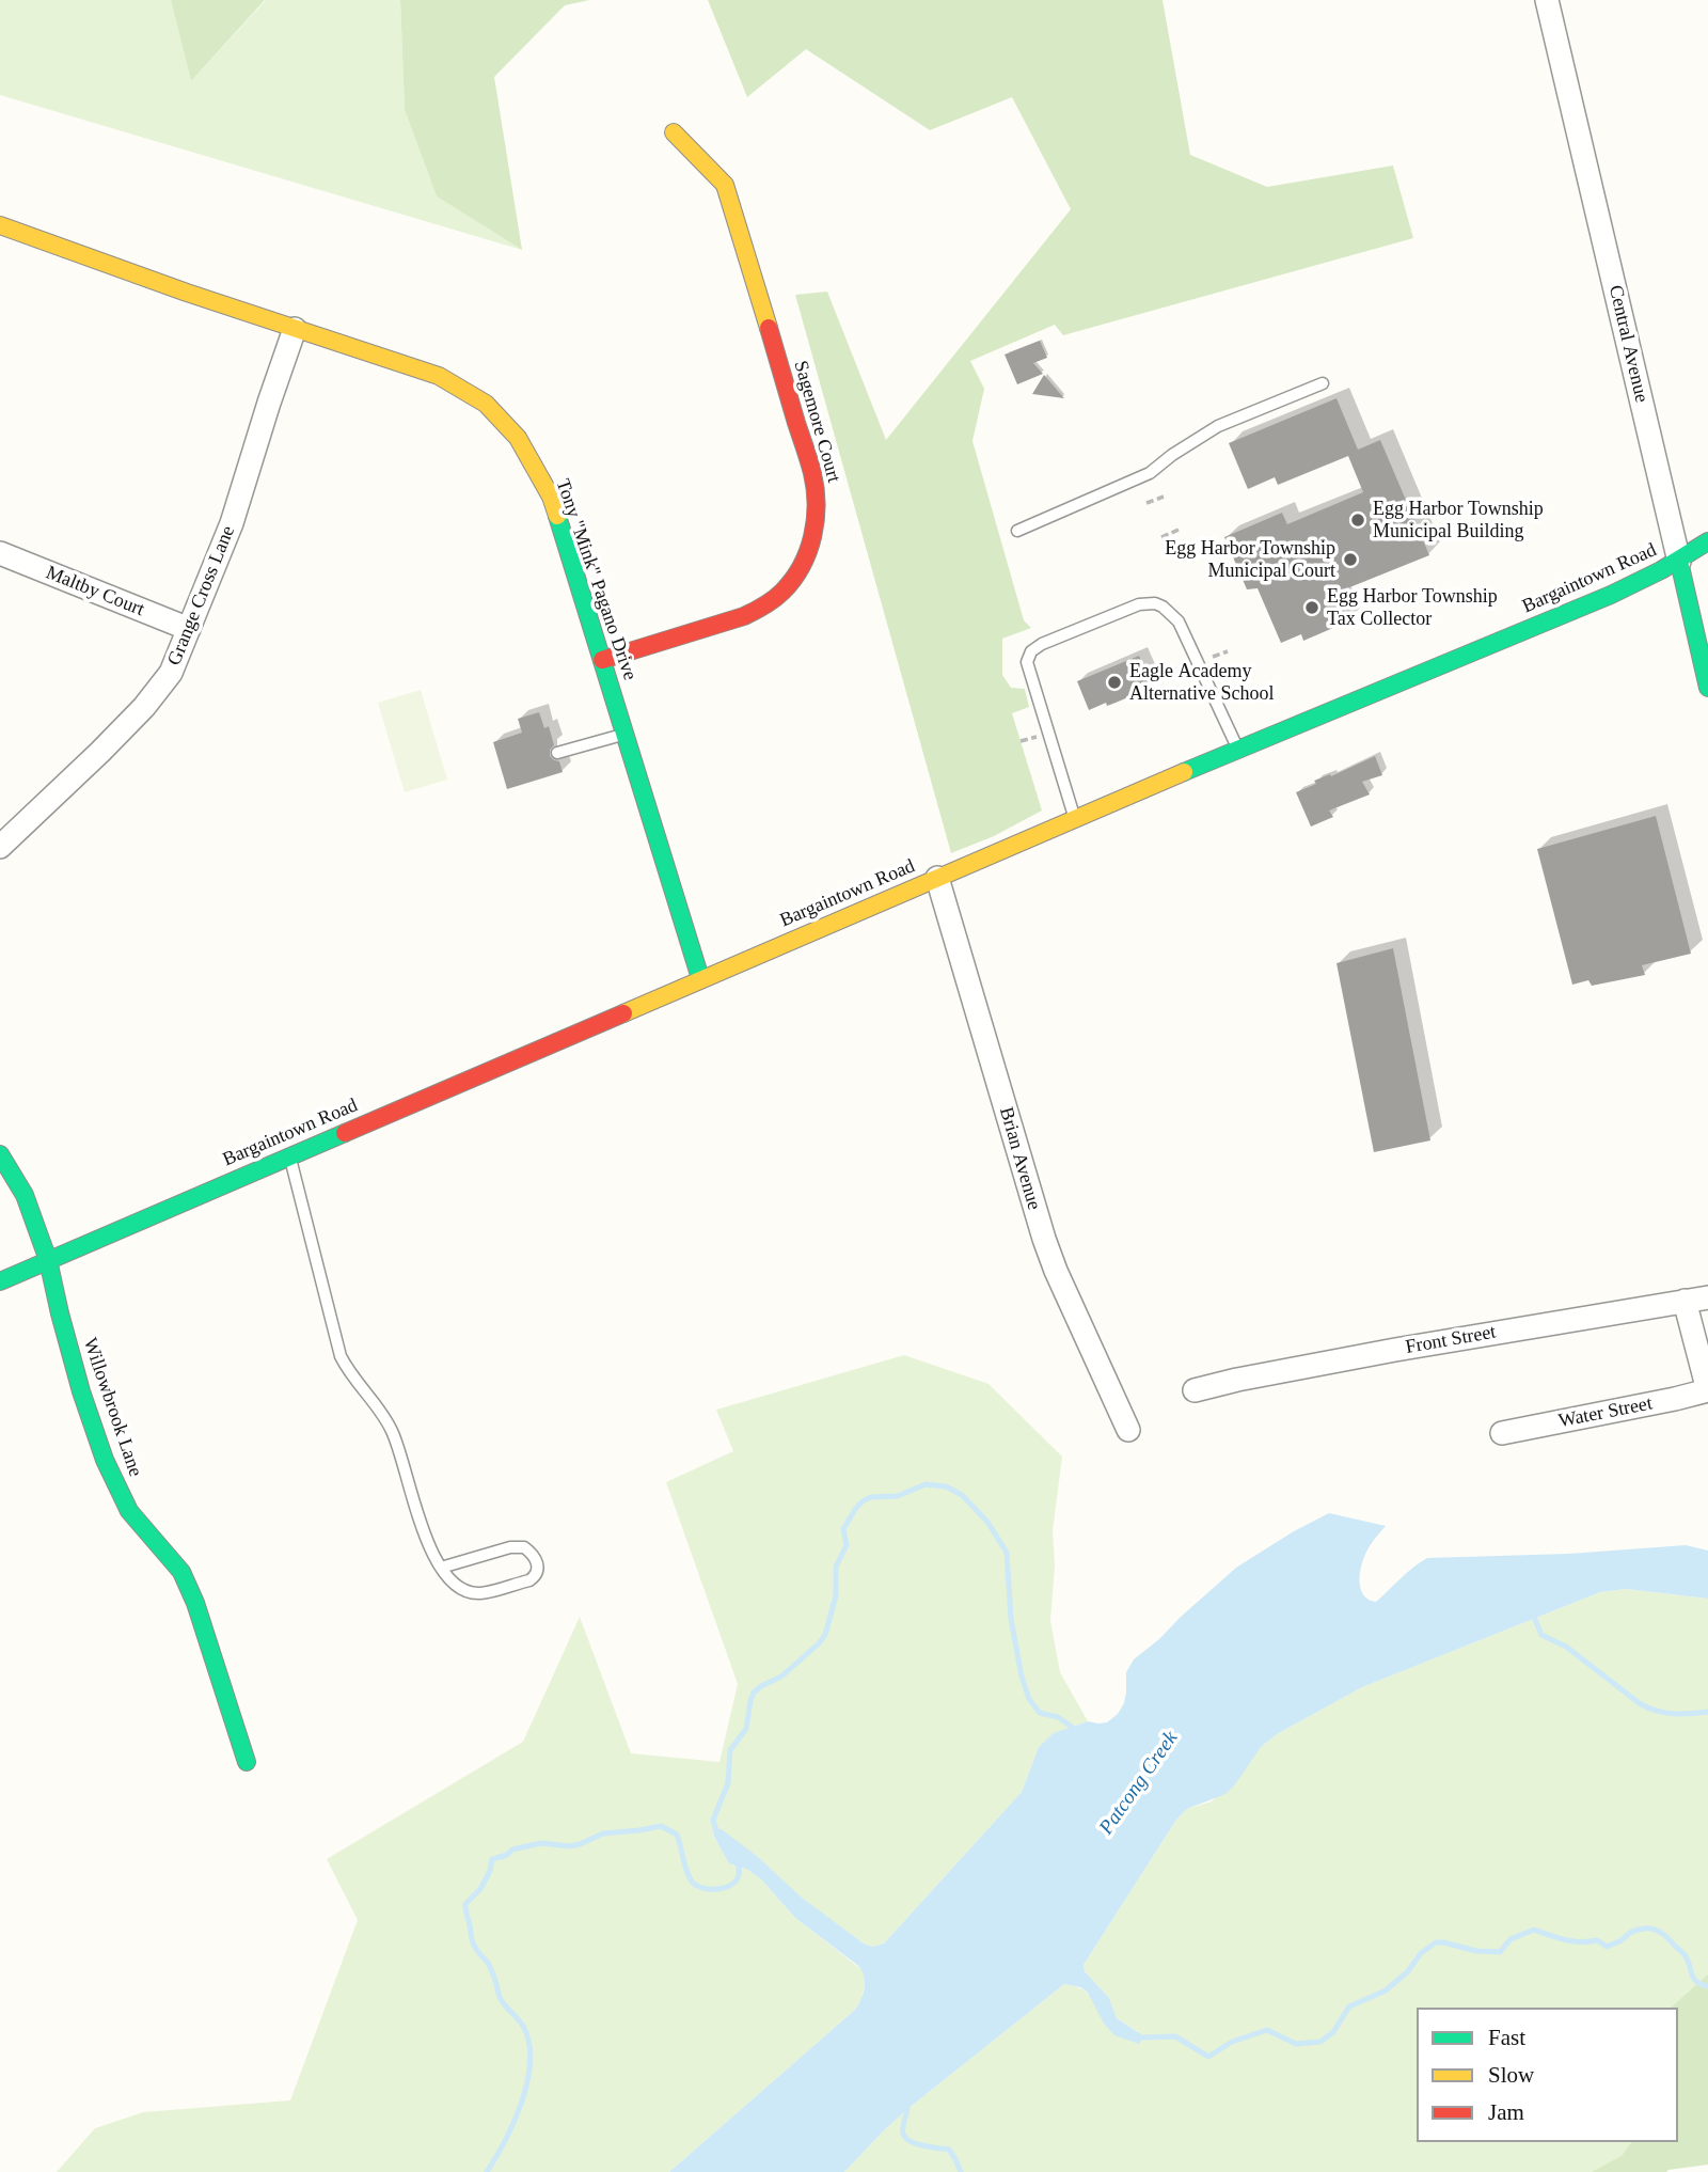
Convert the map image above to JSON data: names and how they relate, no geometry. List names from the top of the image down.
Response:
{
  "streets": {
    "street": [
      "Central Avenue",
      "Sagemore Court",
      "Bargaintown Road",
      "Tony \"Mink\" Pagano Drive",
      "Maltby Court",
      "Grange Cross Lane",
      "Brian Avenue",
      "Front Street",
      "Willowbrook Lane",
      "Water Street"
    ]
  },
  "crossings": [
    ["Central Avenue", "Bargaintown Road"],
    ["Sagemore Court", "Tony \"Mink\" Pagano Drive"],
    ["Bargaintown Road", "Tony \"Mink\" Pagano Drive"],
    ["Bargaintown Road", "Brian Avenue"],
    ["Bargaintown Road", "Willowbrook Lane"],
    ["Tony \"Mink\" Pagano Drive", "Grange Cross Lane"],
    ["Maltby Court", "Grange Cross Lane"]
  ],
  "water": ["Patcong Creek"],
  "places": [
    "Egg Harbor Township Municipal Building",
    "Egg Harbor Township Municipal Court",
    "Egg Harbor Township Tax Collector",
    "Eagle Academy Alternative School"
  ],
  "legend": ["Fast", "Slow", "Jam"]
}
